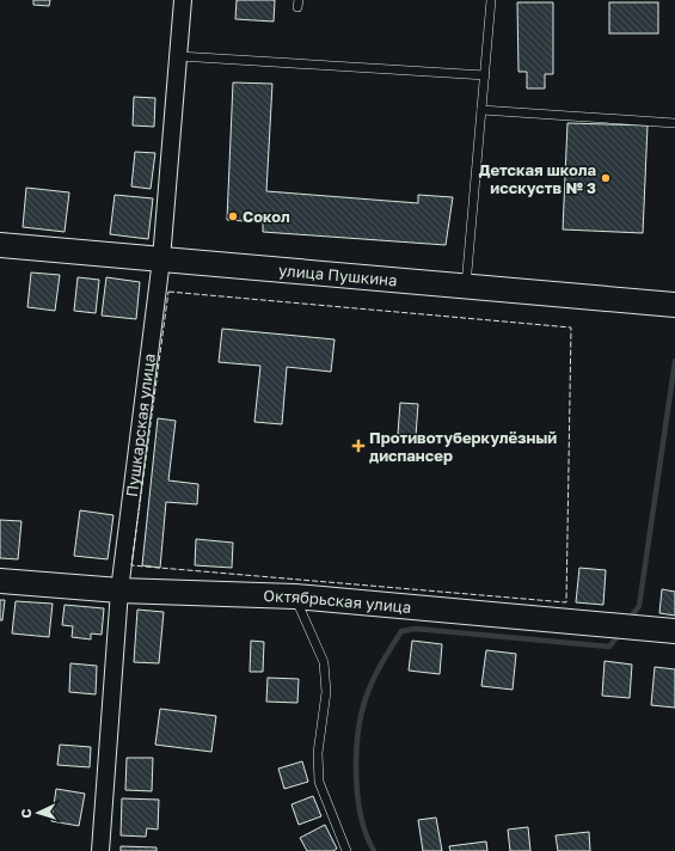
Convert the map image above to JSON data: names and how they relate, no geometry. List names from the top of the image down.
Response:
{
  "streets": {
    "street": ["улица Пушкина", "Пушкарская улица", "Октябрьская улица"]
  },
  "crossings": [
    ["улица Пушкина", "Пушкарская улица"],
    ["Пушкарская улица", "Октябрьская улица"]
  ],
  "places": {
    "other": ["Детская школа исскуств № 3", "Сокол"],
    "health": ["Противотуберкулёзный диспансер"]
  },
  "north": "left"
}
